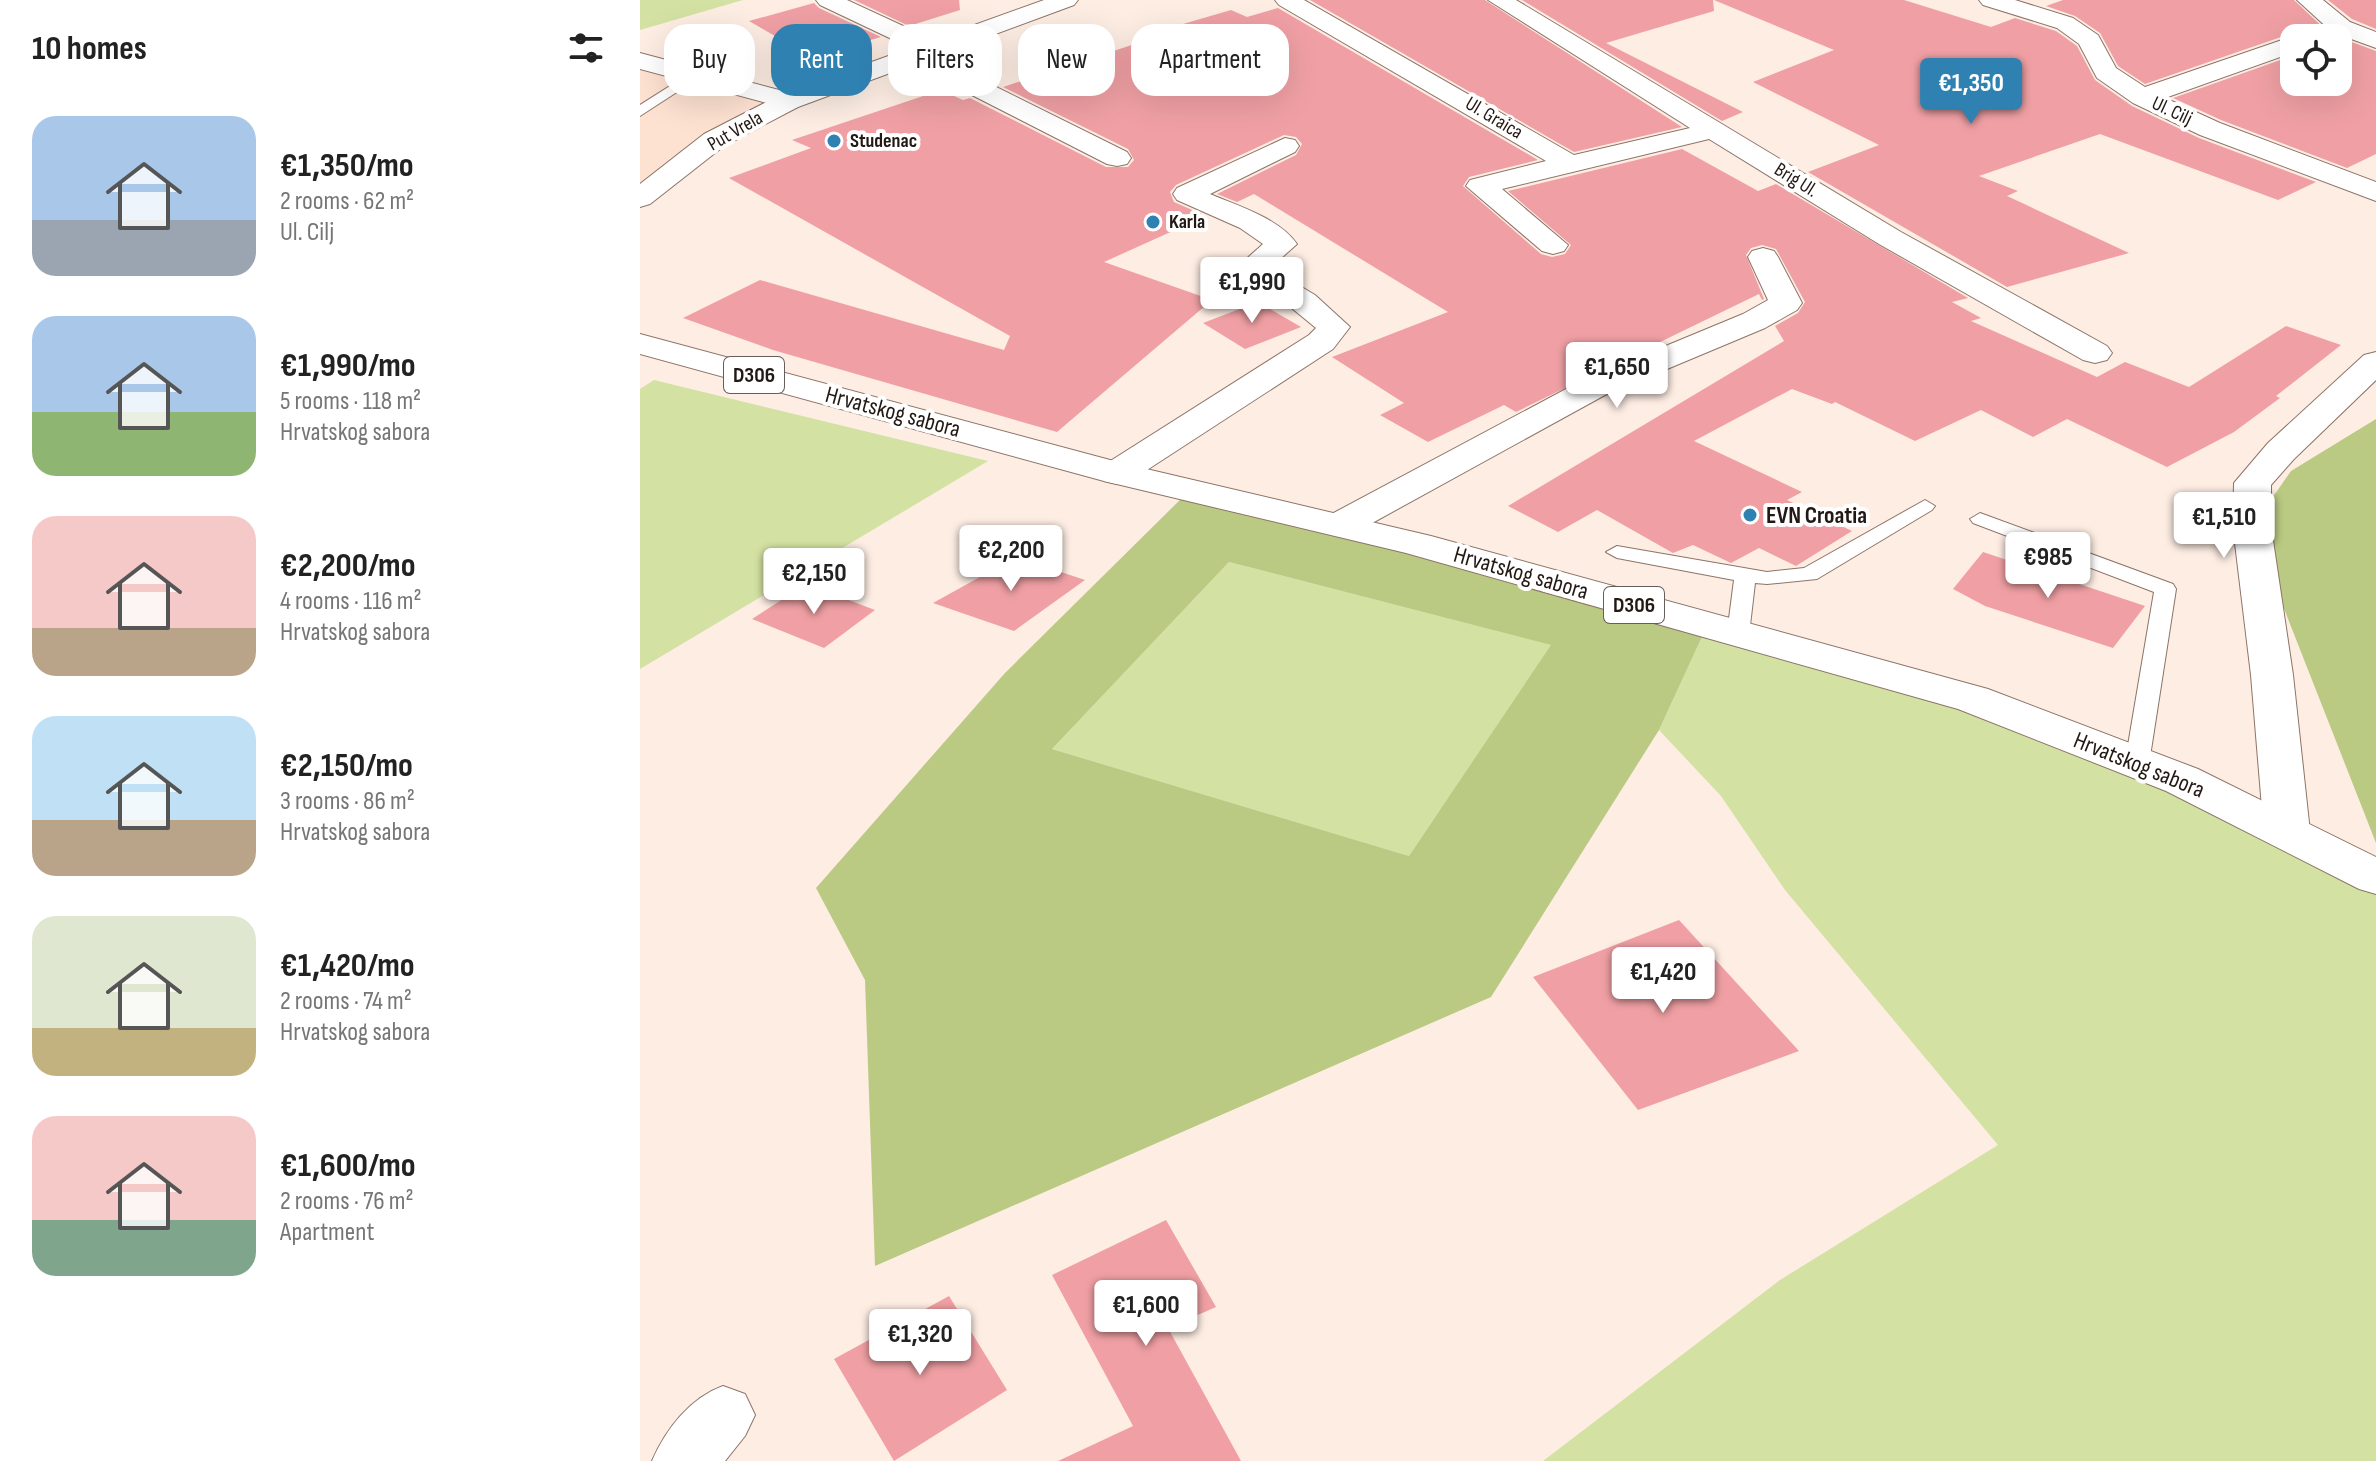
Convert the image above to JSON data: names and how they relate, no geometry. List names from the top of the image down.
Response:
{
  "streets": {
    "street": [
      "Ul. Cilj",
      "Ul. Graica",
      "Put Vrela",
      "Brig Ul.",
      "D306",
      "Hrvatskog sabora"
    ]
  },
  "places": ["Studenac", "Karla", "EVN Croatia"],
  "page": {
    "heading": "10 homes",
    "chip": [
      "Buy",
      "Rent",
      "Filters",
      "New",
      "Apartment"
    ],
    "price": [
      "€1,350",
      "€1,990",
      "€1,650",
      "€1,510",
      "€2,200",
      "€985",
      "€2,150",
      "€1,420",
      "€1,600",
      "€1,320"
    ],
    "list": [
      {
        "name": "€1,350/mo",
        "note": "2 rooms · 62 m² · Ul. Cilj"
      },
      {
        "name": "€1,990/mo",
        "note": "5 rooms · 118 m² · Hrvatskog sabora"
      },
      {
        "name": "€2,200/mo",
        "note": "4 rooms · 116 m² · Hrvatskog sabora"
      },
      {
        "name": "€2,150/mo",
        "note": "3 rooms · 86 m² · Hrvatskog sabora"
      },
      {
        "name": "€1,420/mo",
        "note": "2 rooms · 74 m² · Hrvatskog sabora"
      },
      {
        "name": "€1,600/mo",
        "note": "2 rooms · 76 m² · Apartment"
      }
    ]
  }
}
